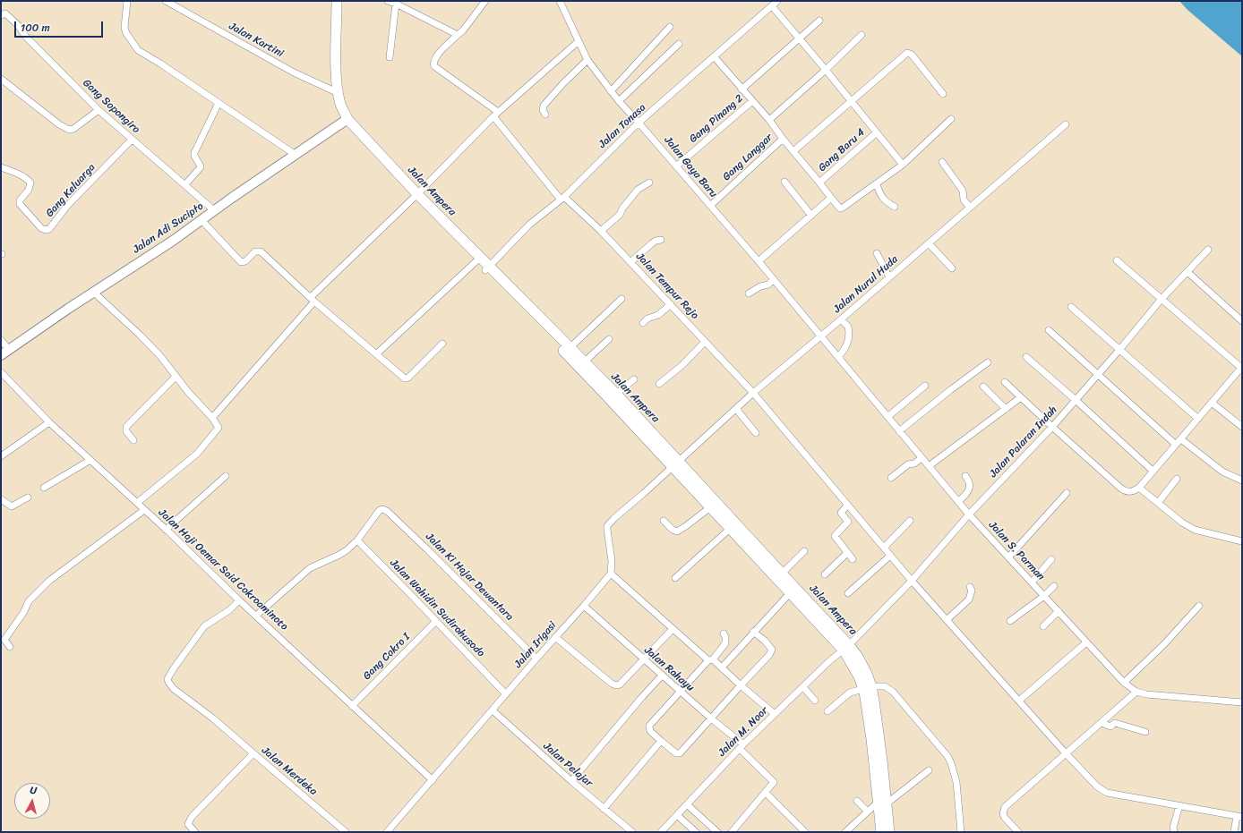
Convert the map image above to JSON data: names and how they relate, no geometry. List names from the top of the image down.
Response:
{
  "streets": {
    "main road": ["Jalan Ampera"],
    "street": [
      "Jalan Kartini",
      "Gang Sopongiro",
      "Gang Pinang 2",
      "Jalan Tonasa",
      "Gang Baru 4",
      "Gang Langgar",
      "Jalan Gaya Baru",
      "Gang Keluarga",
      "Jalan Adi Sucipto",
      "Jalan Nurul Huda",
      "Jalan Tempur Rejo",
      "Jalan Palaran Indah",
      "Jalan S. Parman",
      "Jalan Haji Oemar Said Cokroaminoto",
      "Jalan Ki Hajar Dewantara",
      "Jalan Wahidin Sudirohusodo",
      "Jalan Irigasi",
      "Gang Cokro I",
      "Jalan Rahayu",
      "Jalan M. Noor",
      "Jalan Pelajar",
      "Jalan Merdeka"
    ]
  },
  "crossings": [
    ["Jalan Kartini", "Jalan Ampera"],
    ["Gang Sopongiro", "Gang Keluarga"],
    ["Gang Sopongiro", "Jalan Adi Sucipto"],
    ["Gang Pinang 2", "Jalan Gaya Baru"],
    ["Jalan Tonasa", "Jalan Gaya Baru"],
    ["Jalan Tonasa", "Jalan Ampera"],
    ["Jalan Tonasa", "Jalan Tempur Rejo"],
    ["Gang Langgar", "Jalan Gaya Baru"],
    ["Jalan Gaya Baru", "Jalan Nurul Huda"],
    ["Jalan Gaya Baru", "Jalan S. Parman"],
    ["Jalan Ampera", "Jalan Adi Sucipto"],
    ["Jalan Ampera", "Jalan Nurul Huda"],
    ["Jalan Ampera", "Jalan Palaran Indah"],
    ["Jalan Ampera", "Jalan M. Noor"],
    ["Jalan Nurul Huda", "Jalan Tempur Rejo"],
    ["Jalan Nurul Huda", "Jalan S. Parman"],
    ["Jalan Tempur Rejo", "Jalan Palaran Indah"],
    ["Jalan Palaran Indah", "Jalan S. Parman"],
    ["Jalan Palaran Indah", "Jalan M. Noor"],
    ["Jalan Haji Oemar Said Cokroaminoto", "Jalan Irigasi"],
    ["Jalan Haji Oemar Said Cokroaminoto", "Gang Cokro I"],
    ["Jalan Ki Hajar Dewantara", "Jalan Wahidin Sudirohusodo"],
    ["Jalan Ki Hajar Dewantara", "Jalan Irigasi"],
    ["Jalan Wahidin Sudirohusodo", "Jalan Irigasi"],
    ["Jalan Wahidin Sudirohusodo", "Gang Cokro I"],
    ["Jalan Irigasi", "Jalan Rahayu"],
    ["Jalan Irigasi", "Jalan Pelajar"],
    ["Jalan Rahayu", "Jalan M. Noor"]
  ],
  "scale_bar": "100 m",
  "north": "top"
}
